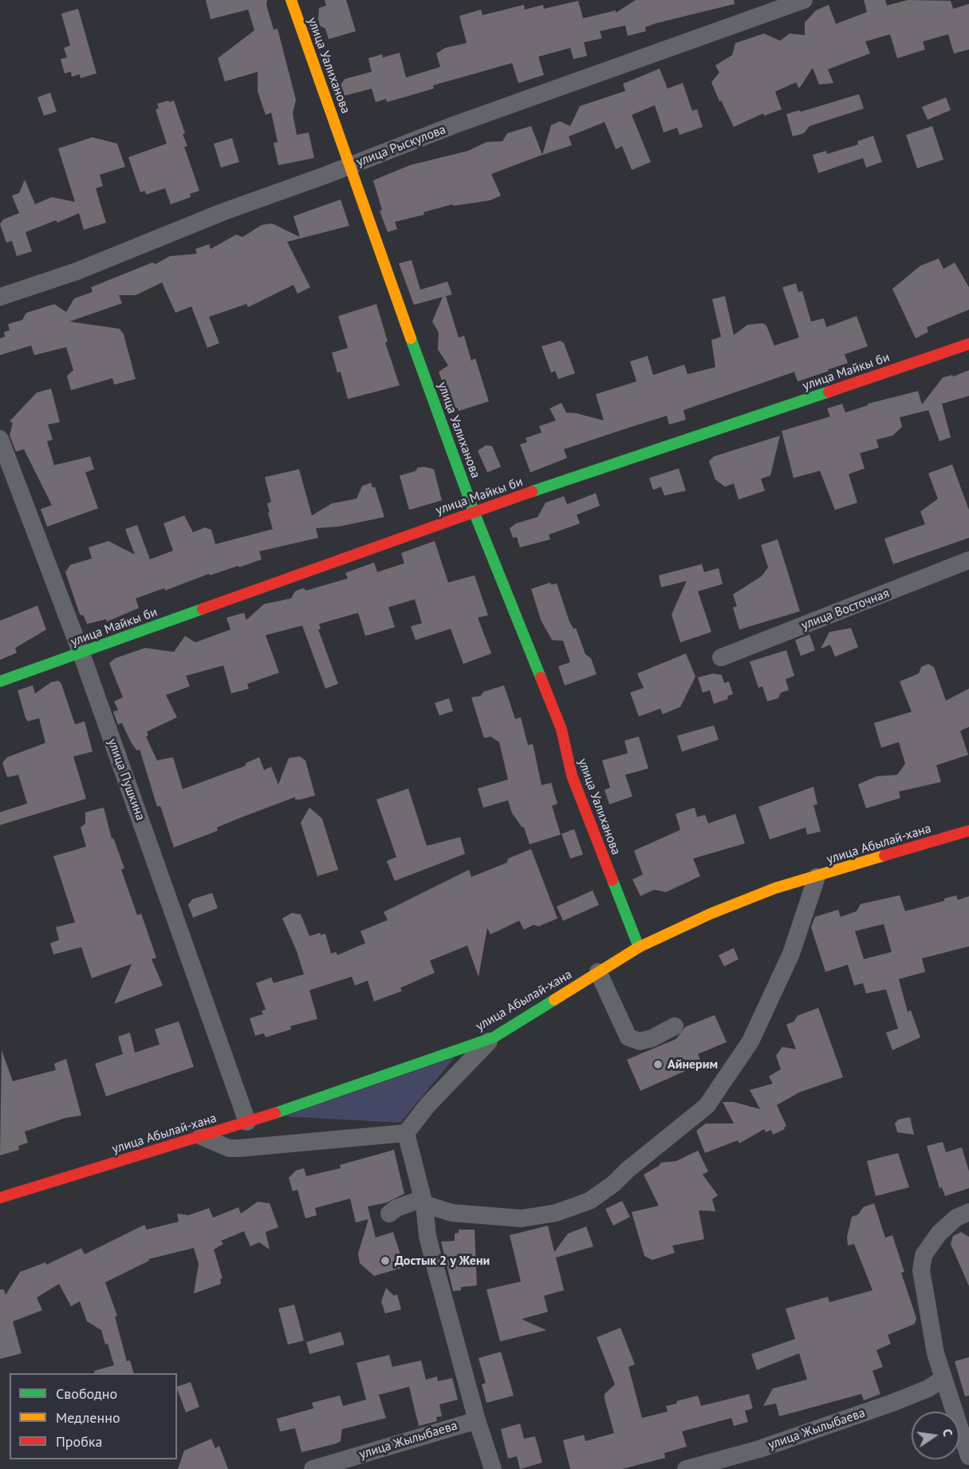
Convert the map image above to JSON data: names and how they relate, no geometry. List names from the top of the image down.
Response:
{
  "streets": {
    "street": [
      "улица Уалиханова",
      "улица Рыскулова",
      "улица Майкы би",
      "улица Восточная",
      "улица Пушкина",
      "улица Абылай-хана",
      "улица Жылыбаева"
    ]
  },
  "crossings": [
    ["улица Уалиханова", "улица Рыскулова"],
    ["улица Уалиханова", "улица Майкы би"],
    ["улица Уалиханова", "улица Абылай-хана"],
    ["улица Майкы би", "улица Пушкина"],
    ["улица Пушкина", "улица Абылай-хана"]
  ],
  "places": ["Айнерим", "Достык 2 у Жени"],
  "legend": ["Свободно", "Медленно", "Пробка"],
  "north": "right"
}
